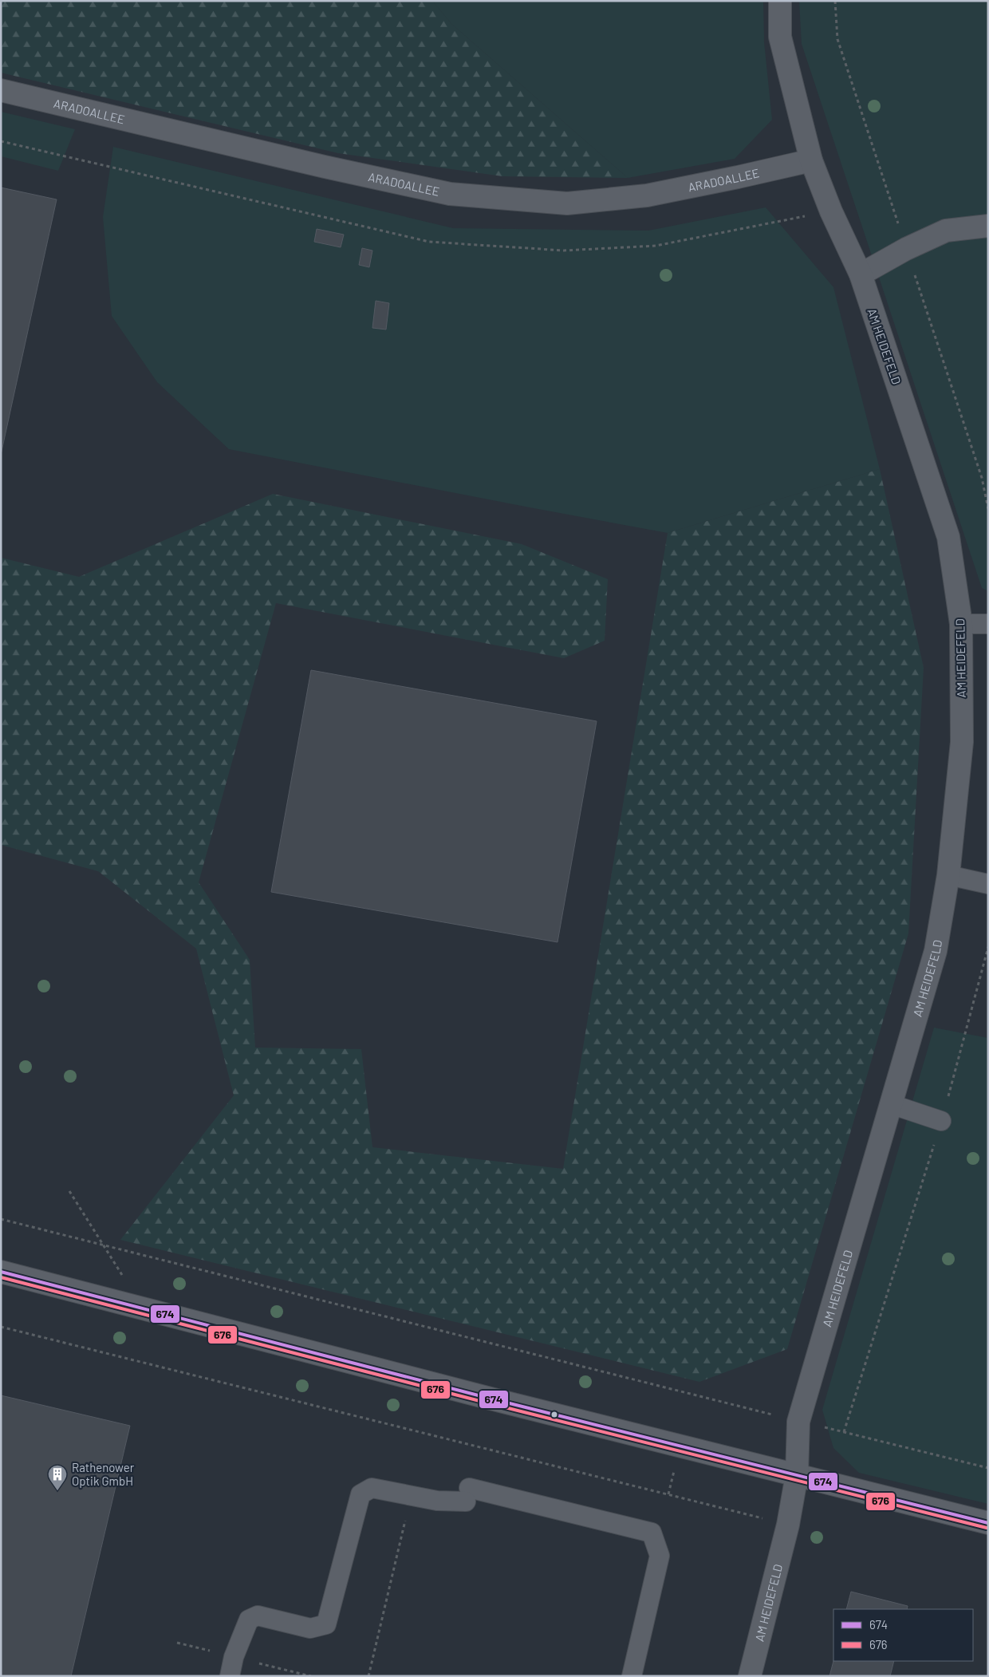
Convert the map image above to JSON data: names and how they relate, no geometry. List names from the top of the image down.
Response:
{
  "streets": {
    "street": ["ARADOALLEE", "AM HEIDEFELD"]
  },
  "crossings": [
    ["ARADOALLEE", "AM HEIDEFELD"]
  ],
  "places": {
    "building": ["Rathenower Optik GmbH"]
  },
  "lines": ["transit line 674", "transit line 676"],
  "legend": ["674", "676"]
}
